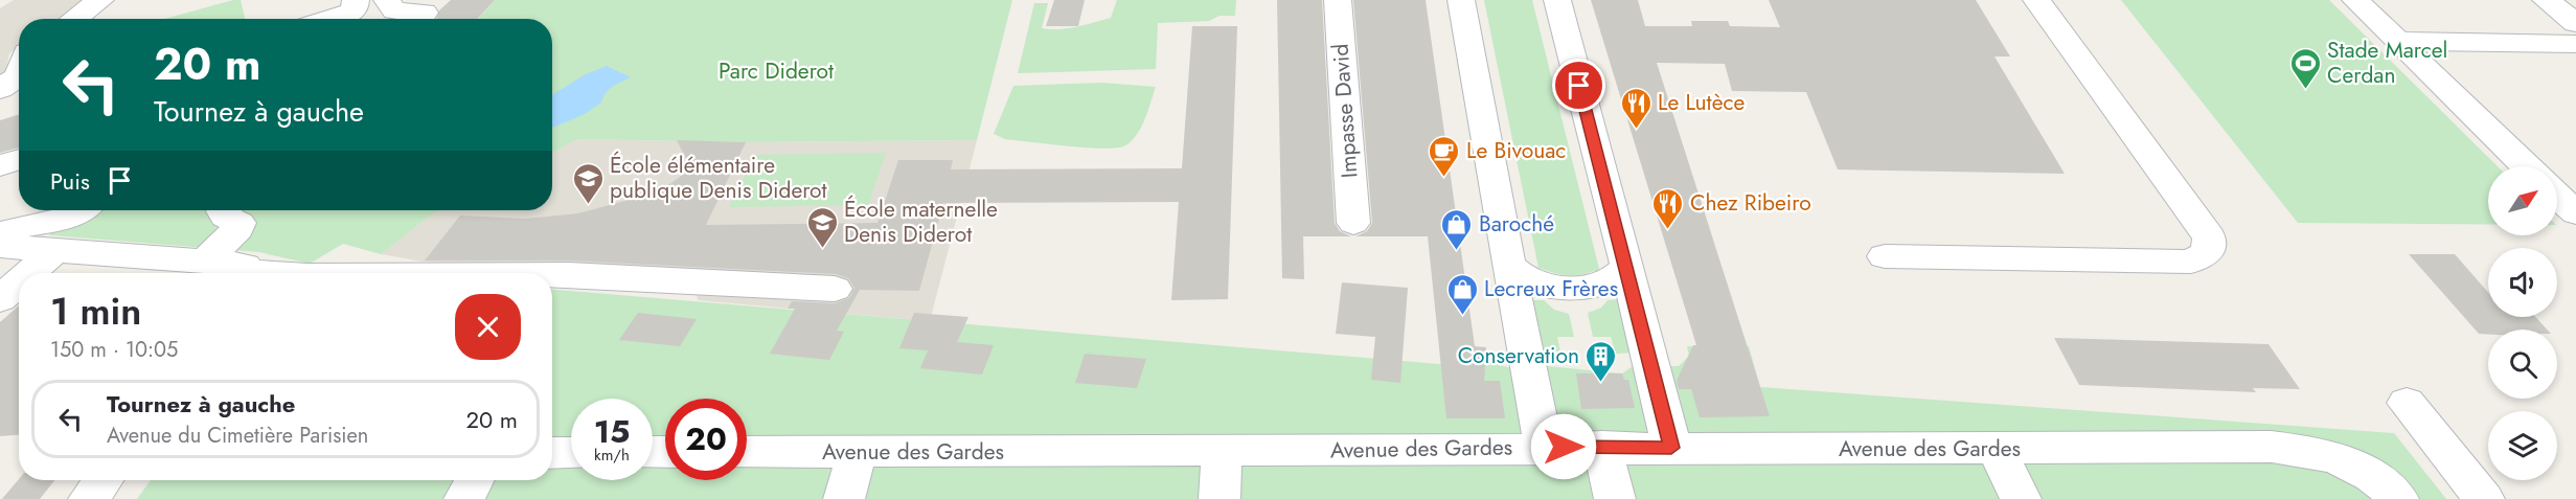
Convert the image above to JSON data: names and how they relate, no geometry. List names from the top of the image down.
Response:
{
  "streets": {
    "street": ["Impasse David", "Avenue des Gardes"]
  },
  "parks": ["Parc Diderot"],
  "places": {
    "sports": ["Stade Marcel Cerdan"],
    "restaurant": ["Le Lutèce", "Chez Ribeiro"],
    "cafe": ["Le Bivouac"],
    "school or university": ["École élémentaire publique Denis Diderot", "École maternelle Denis Diderot"],
    "shop": ["Baroché", "Lecreux Frères"],
    "building": ["Conservation"]
  },
  "north": "top right",
  "page": {
    "turn": ["20 m", "Tournez à gauche"],
    "then": "Puis",
    "heading": ["1 min", "150 m · 10:05"],
    "list": [
      {
        "name": "Tournez à gauche",
        "note": "Avenue du Cimetière Parisien",
        "value": "20 m"
      }
    ],
    "speed": "15 km/h",
    "limit": "20"
  }
}
